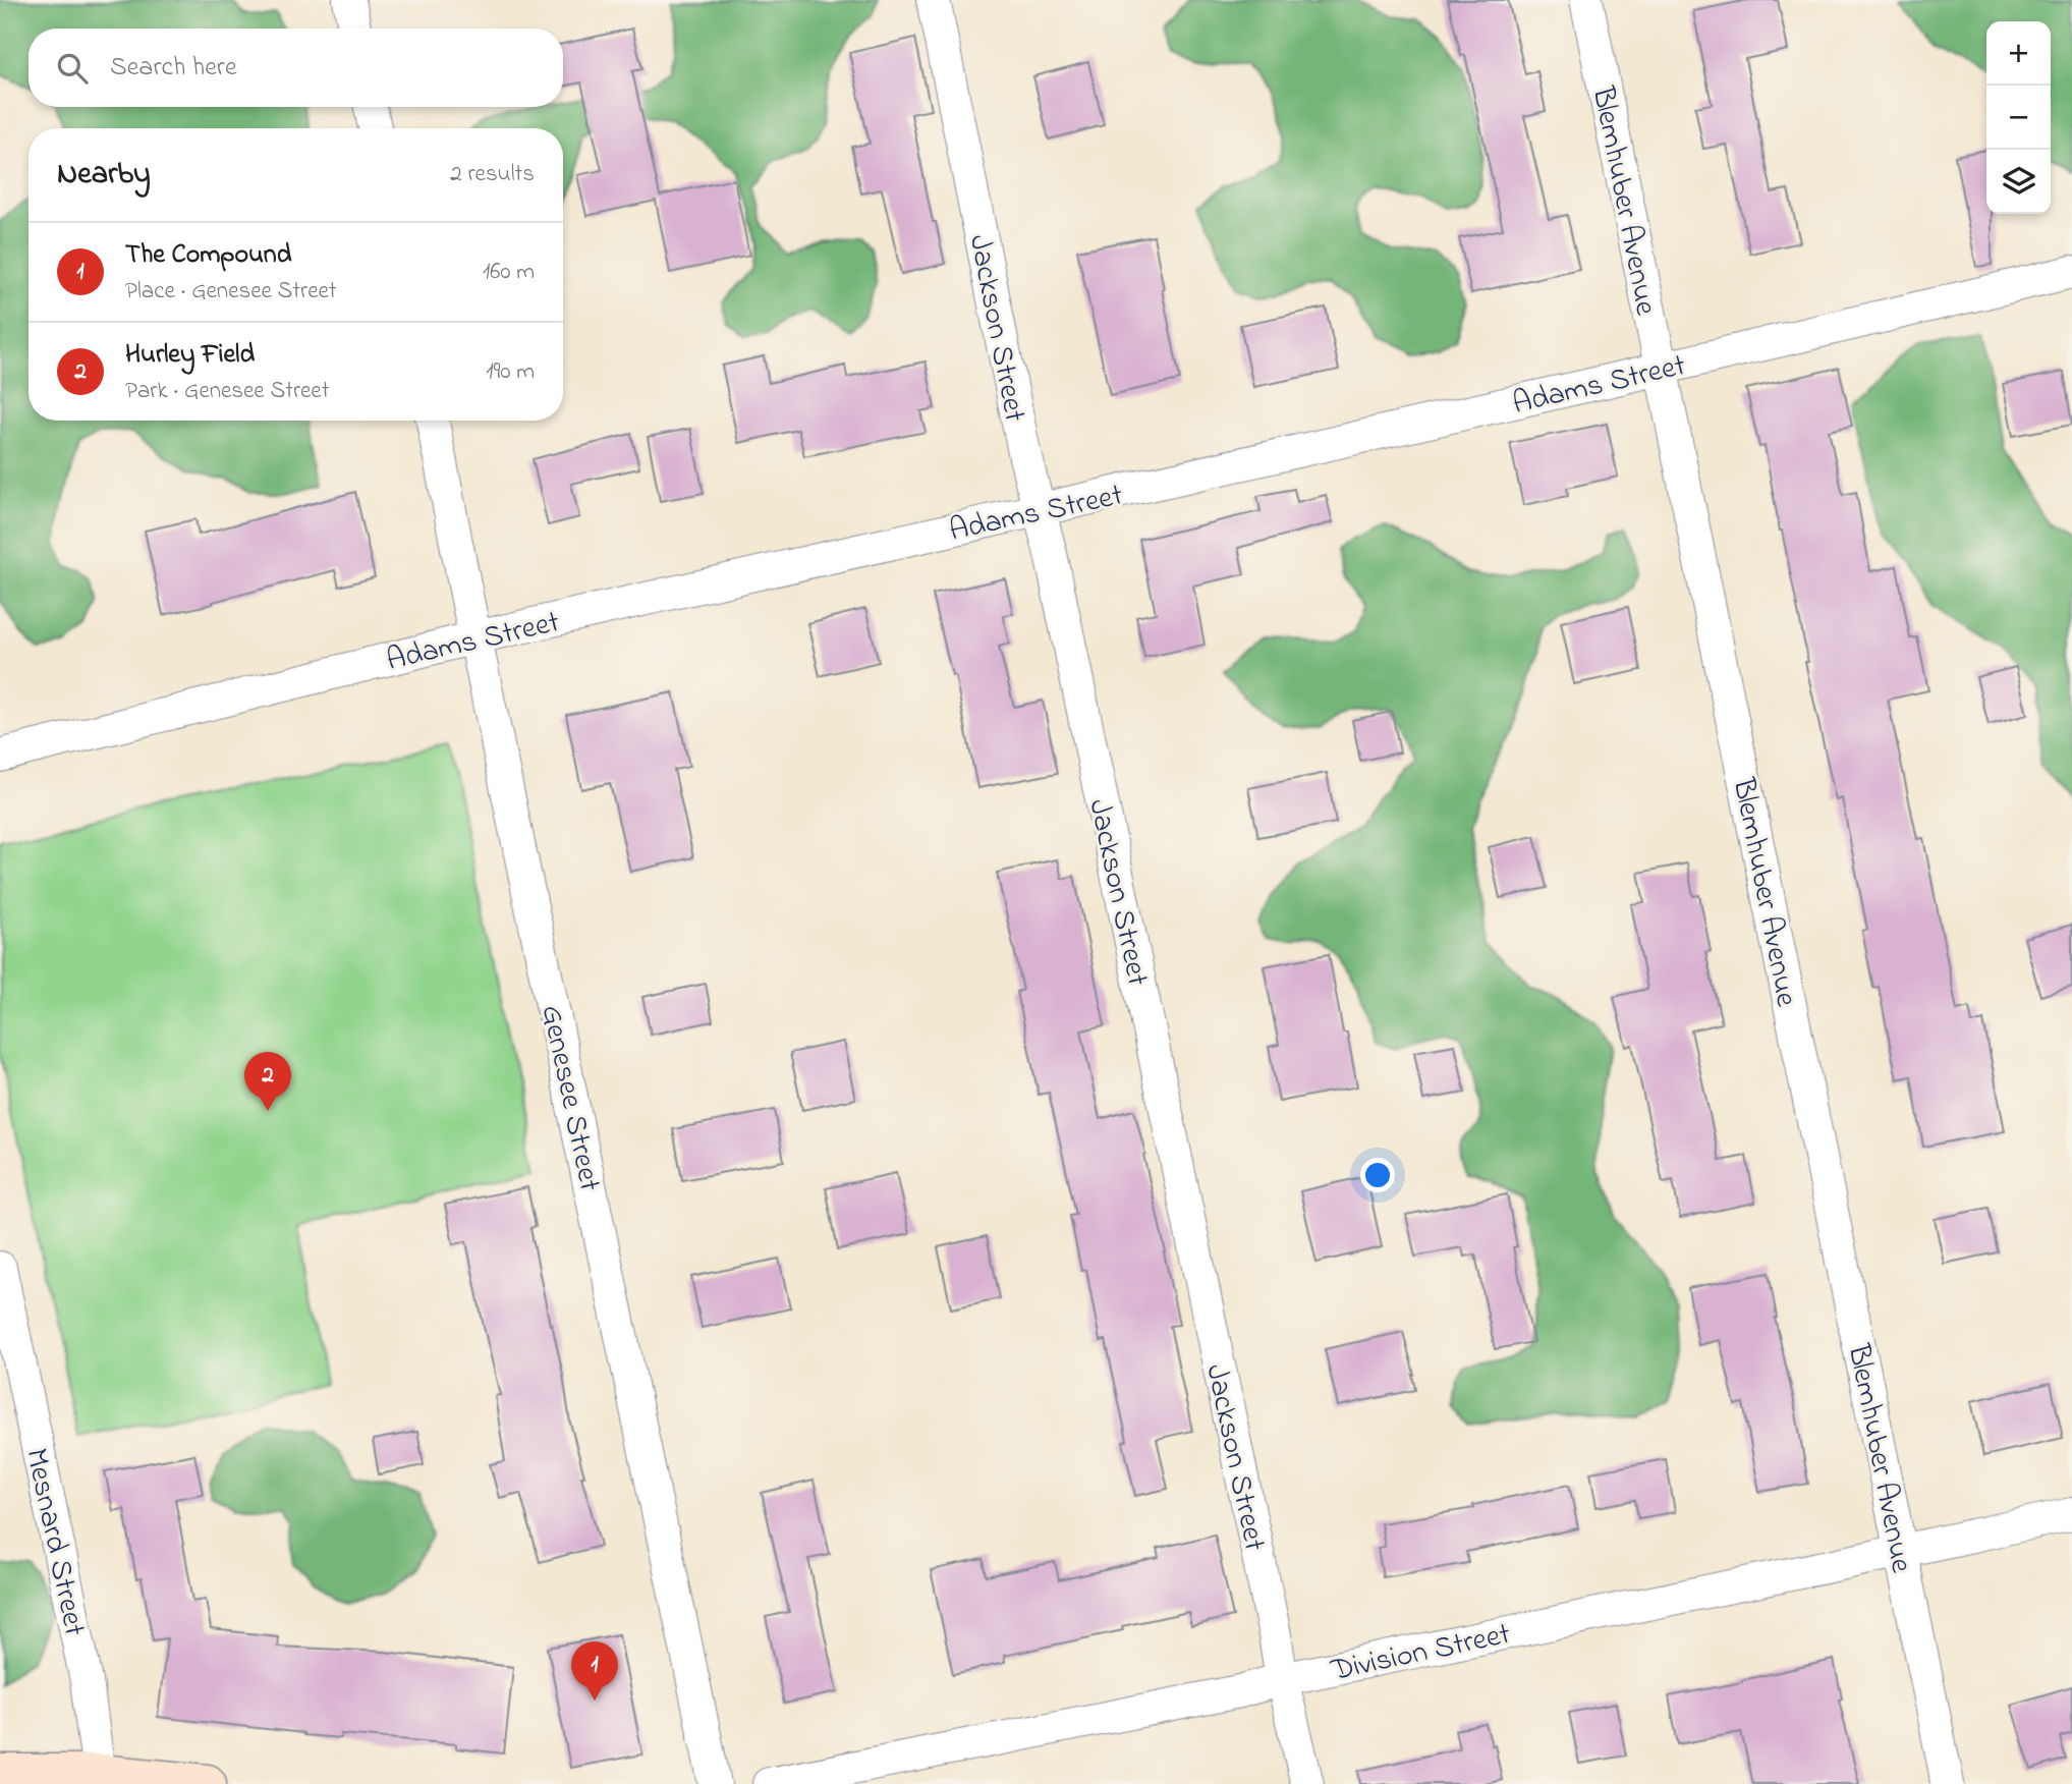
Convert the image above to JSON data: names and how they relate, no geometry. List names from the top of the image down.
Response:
{
  "streets": {
    "street": [
      "Blemhuber Avenue",
      "Jackson Street",
      "Adams Street",
      "Genesee Street",
      "Mesnard Street",
      "Division Street"
    ]
  },
  "crossings": [
    ["Blemhuber Avenue", "Adams Street"],
    ["Blemhuber Avenue", "Division Street"],
    ["Jackson Street", "Adams Street"],
    ["Jackson Street", "Division Street"],
    ["Adams Street", "Genesee Street"]
  ],
  "page": {
    "map_buttons": ["+", "−"],
    "search": "Search here",
    "heading": ["Nearby", "2 results"],
    "list": [
      {
        "mark": "1",
        "name": "The Compound",
        "note": "Place · Genesee Street",
        "value": "160 m"
      },
      {
        "mark": "2",
        "name": "Hurley Field",
        "note": "Park · Genesee Street",
        "value": "190 m"
      }
    ],
    "pins": ["2", "1"]
  }
}
